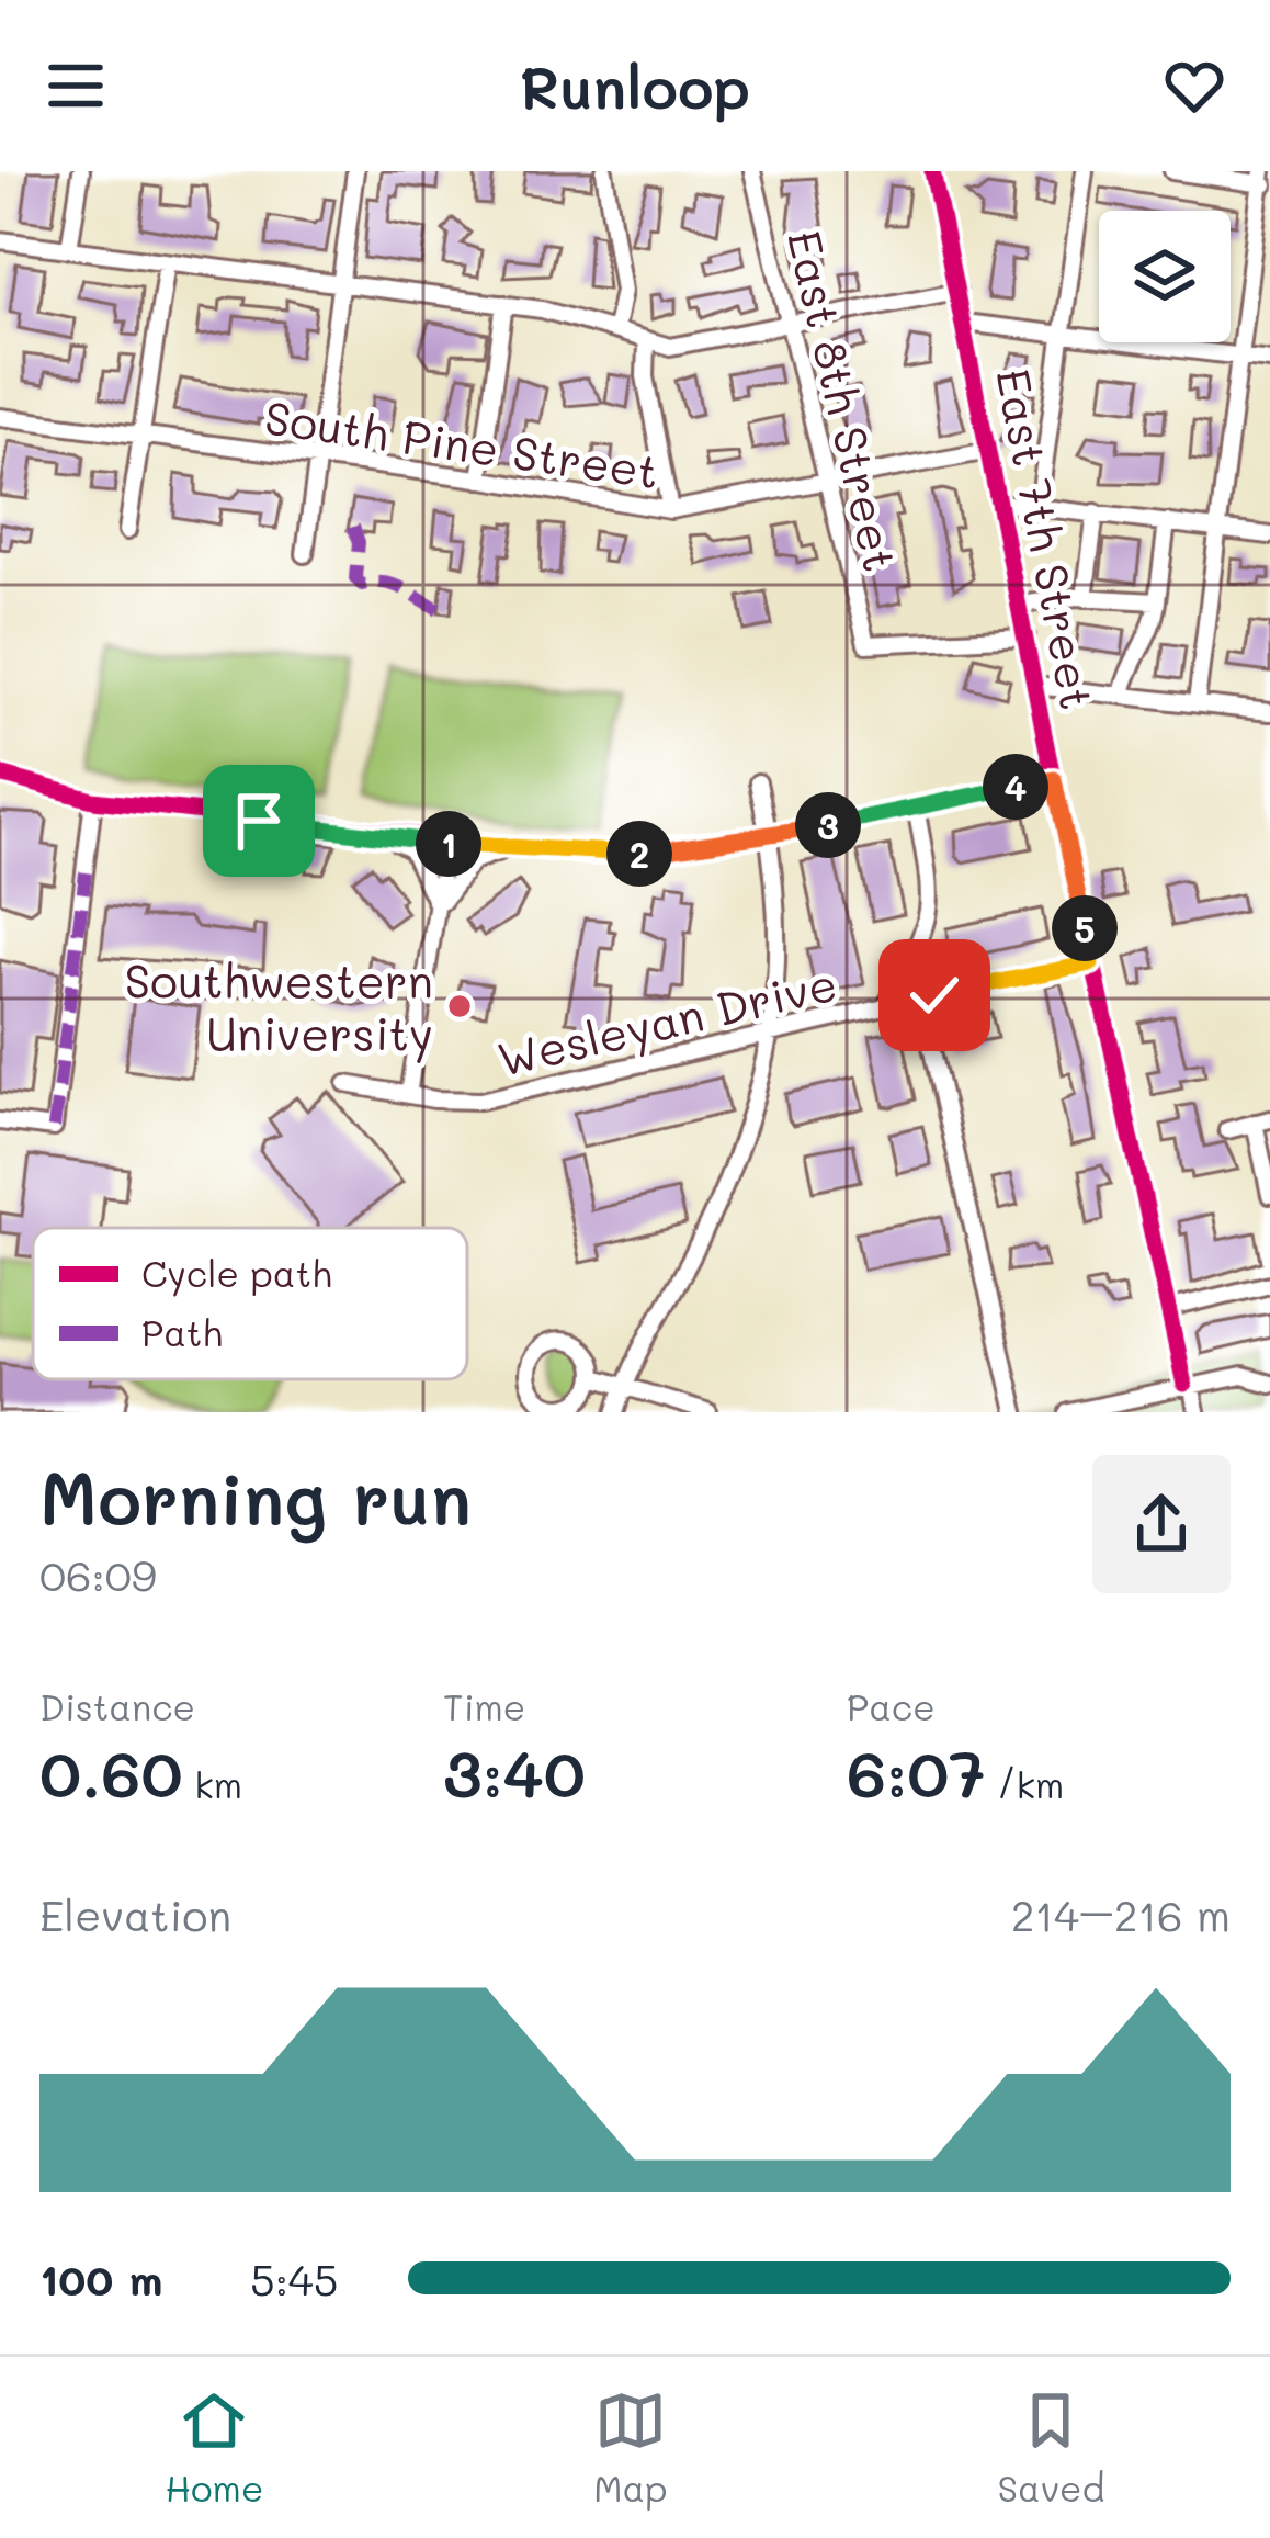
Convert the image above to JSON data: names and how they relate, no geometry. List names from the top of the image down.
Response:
{
  "streets": {
    "street": [
      "East 8th Street",
      "South Pine Street",
      "East 7th Street",
      "Wesleyan Drive"
    ]
  },
  "crossings": [
    ["East 8th Street", "South Pine Street"],
    ["East 8th Street", "East 7th Street"],
    ["South Pine Street", "East 7th Street"]
  ],
  "places": ["Southwestern University"],
  "legend": ["Cycle path", "Path"],
  "page": {
    "header": "Runloop",
    "pins": [
      "4",
      "3",
      "1",
      "2",
      "5"
    ],
    "heading": ["Morning run", "06:09"],
    "stats": [
      ["Distance", "0.60 km"],
      ["Time", "3:40"],
      ["Pace", "6:07 /km"]
    ],
    "chart": ["Elevation", "214–216 m"],
    "list": [
      {
        "name": "100 m",
        "note": "5:45"
      }
    ],
    "tabs": ["Home", "Map", "Saved"]
  }
}
